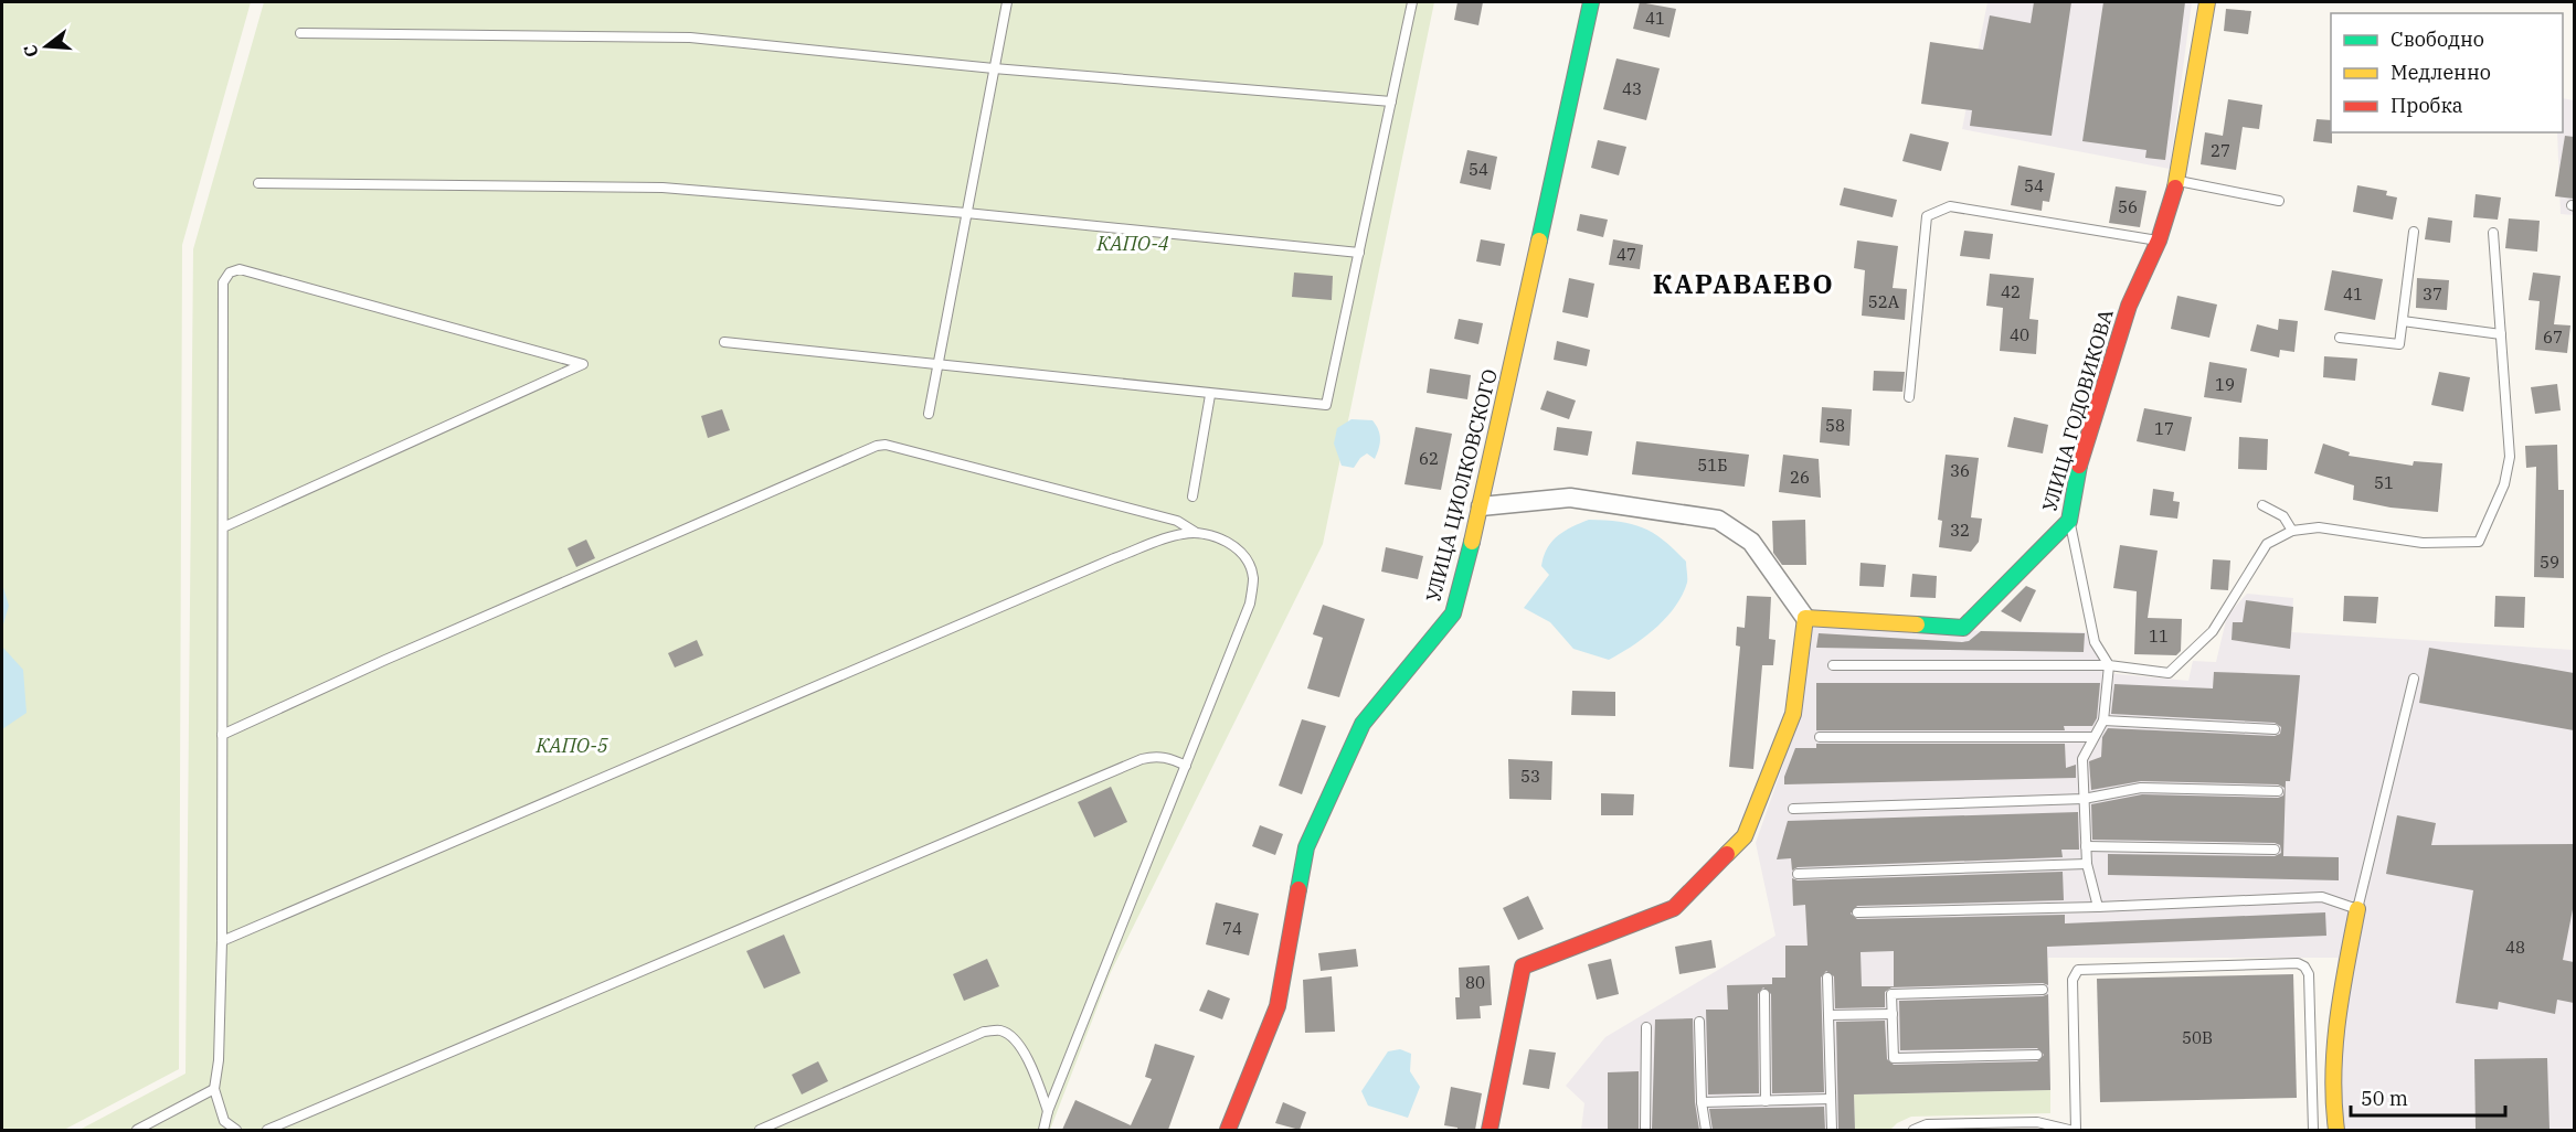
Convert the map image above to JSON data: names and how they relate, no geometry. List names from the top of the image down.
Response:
{
  "streets": {
    "street": ["УЛИЦА ГОДОВИКОВА", "УЛИЦА ЦИОЛКОВСКОГО"]
  },
  "districts": ["КАРАВАЕВО"],
  "parks": ["КАПО-4", "КАПО-5"],
  "house_numbers": [
    "41",
    "43",
    "27",
    "54",
    "54",
    "56",
    "47",
    "42",
    "41",
    "37",
    "52А",
    "40",
    "67",
    "19",
    "58",
    "17",
    "62",
    "51Б",
    "36",
    "26",
    "51",
    "32",
    "59",
    "11",
    "53",
    "74",
    "48",
    "80",
    "50В"
  ],
  "legend": ["Свободно", "Медленно", "Пробка"],
  "scale_bar": "50 m",
  "north": "left"
}
